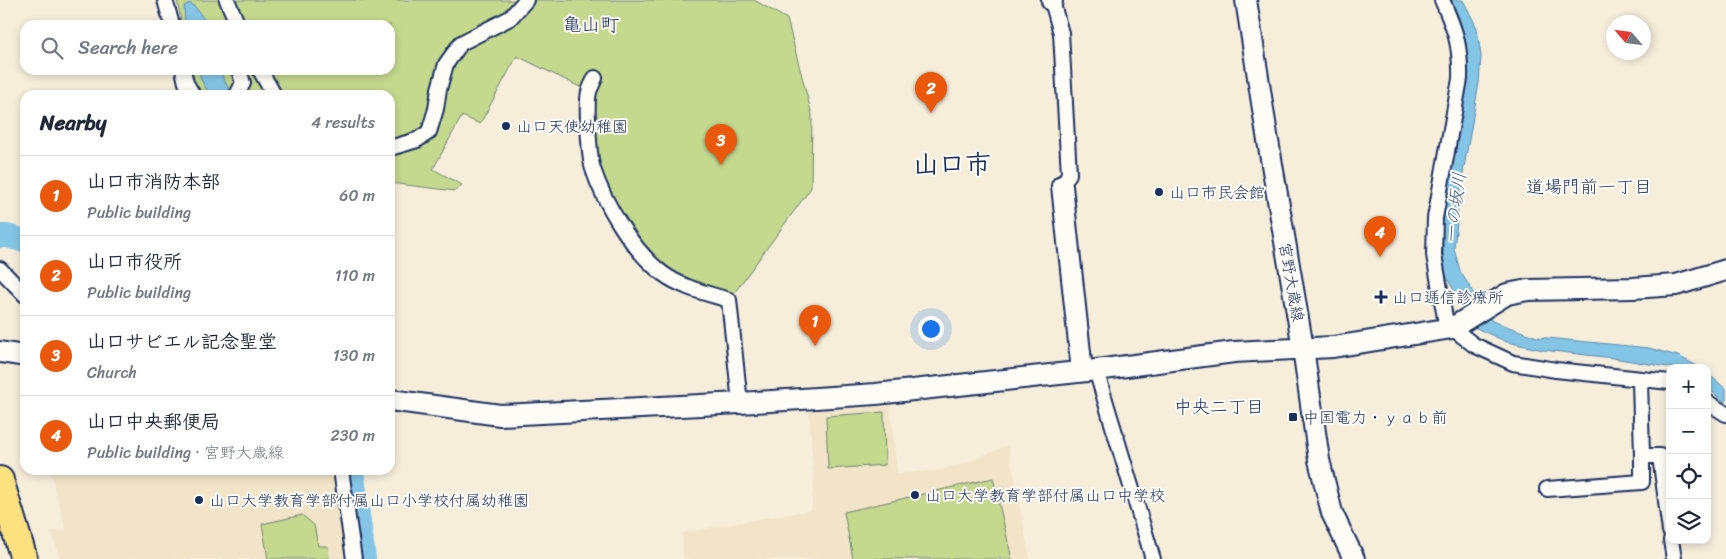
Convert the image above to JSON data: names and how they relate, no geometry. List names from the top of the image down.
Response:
{
  "streets": {
    "street": ["宮野大歳線"]
  },
  "districts": [
    "亀山町",
    "山口市",
    "道場門前一丁目",
    "中央二丁目"
  ],
  "water": ["一の坂川"],
  "places": {
    "other": [
      "山口天使幼稚園",
      "山口市民会館",
      "山口大学教育学部付属山口中学校",
      "山口大学教育学部付属山口小学校付属幼稚園"
    ],
    "health": ["山口逓信診療所"],
    "transit": ["中国電力・ｙａｂ前"]
  },
  "north": "top left",
  "page": {
    "search": "Search here",
    "pins": [
      "2",
      "3",
      "4",
      "1"
    ],
    "heading": ["Nearby", "4 results"],
    "list": [
      {
        "mark": "1",
        "name": "山口市消防本部",
        "note": "Public building",
        "value": "60 m"
      },
      {
        "mark": "2",
        "name": "山口市役所",
        "note": "Public building",
        "value": "110 m"
      },
      {
        "mark": "3",
        "name": "山口サビエル記念聖堂",
        "note": "Church",
        "value": "130 m"
      },
      {
        "mark": "4",
        "name": "山口中央郵便局",
        "note": "Public building · 宮野大歳線",
        "value": "230 m"
      }
    ],
    "map_buttons": ["+", "−"]
  }
}
